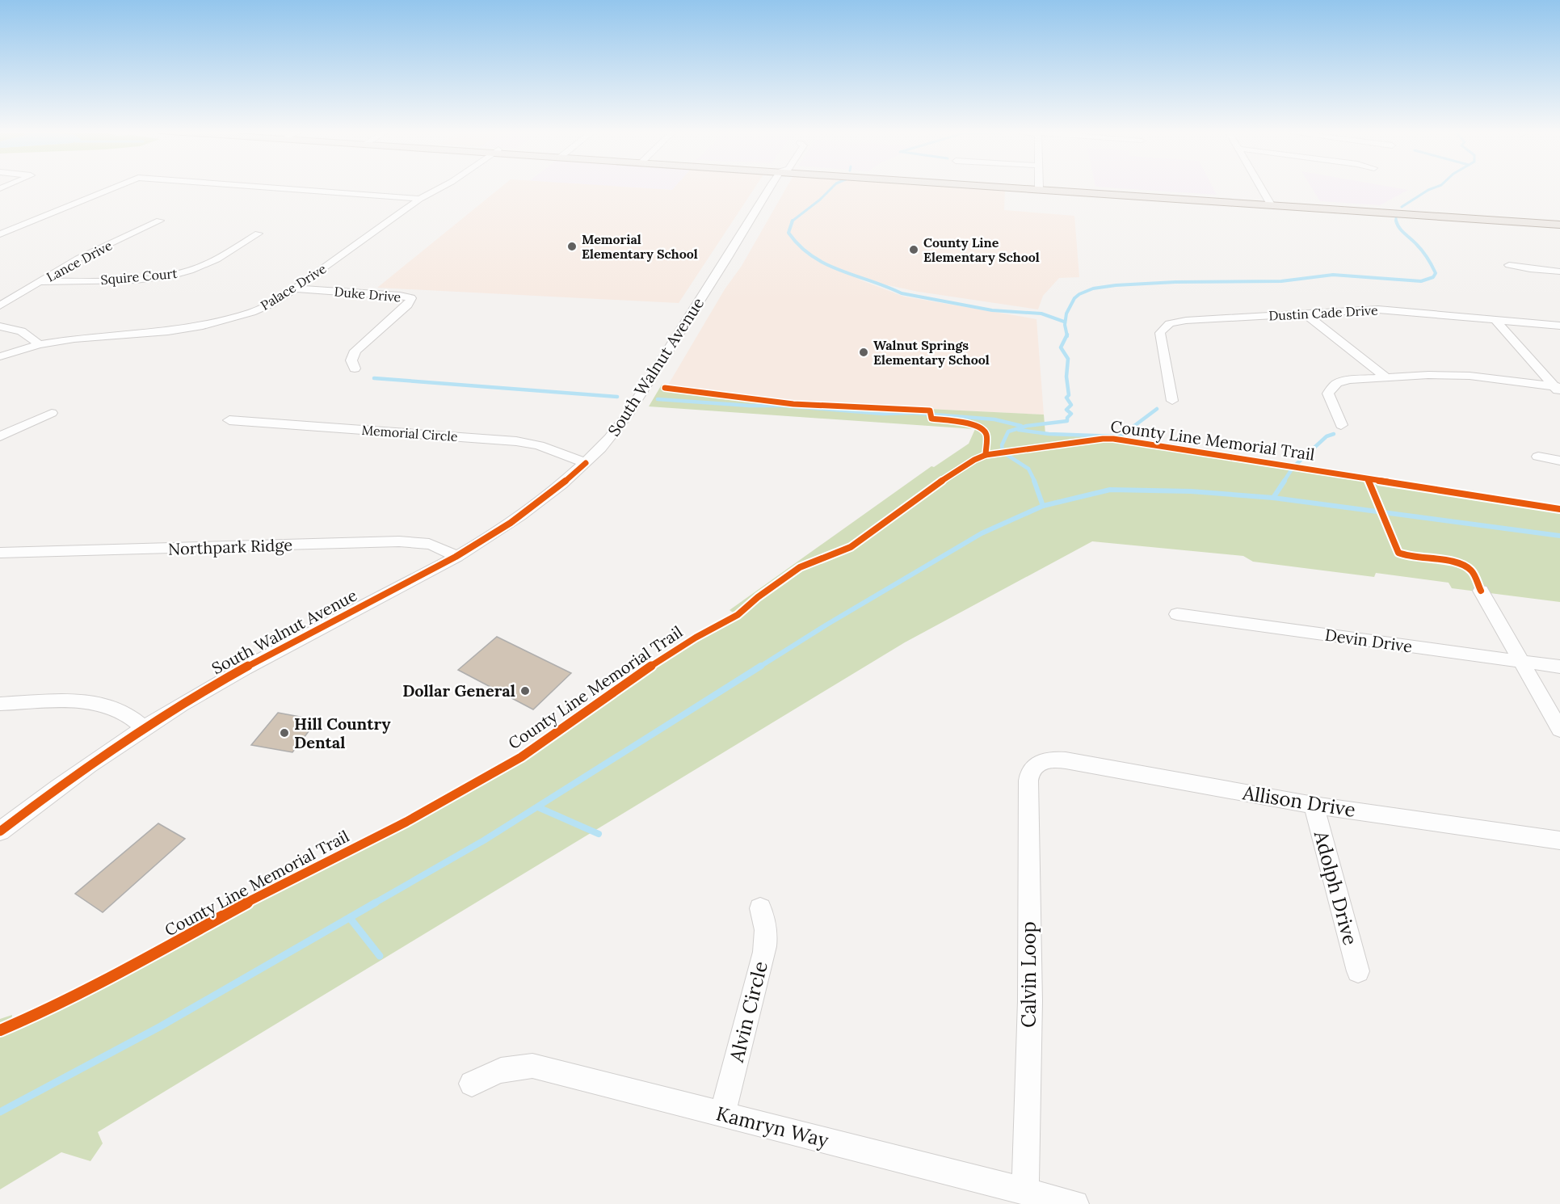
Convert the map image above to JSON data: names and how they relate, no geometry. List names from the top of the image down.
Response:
{
  "streets": {
    "street": [
      "Lance Drive",
      "Squire Court",
      "Palace Drive",
      "Duke Drive",
      "Dustin Cade Drive",
      "South Walnut Avenue",
      "Memorial Circle",
      "Northpark Ridge",
      "Devin Drive",
      "Allison Drive",
      "Adolph Drive",
      "Calvin Loop",
      "Alvin Circle",
      "Kamryn Way"
    ],
    "cycle path": ["County Line Memorial Trail"]
  },
  "crossings": [
    ["Lance Drive", "Squire Court"],
    ["Palace Drive", "Duke Drive"],
    ["South Walnut Avenue", "Memorial Circle"],
    ["South Walnut Avenue", "Northpark Ridge"],
    ["Allison Drive", "Adolph Drive"],
    ["Allison Drive", "Calvin Loop"],
    ["Calvin Loop", "Kamryn Way"],
    ["Alvin Circle", "Kamryn Way"]
  ],
  "places": [
    "Memorial Elementary School",
    "County Line Elementary School",
    "Walnut Springs Elementary School",
    "Dollar General",
    "Hill Country Dental"
  ]
}
